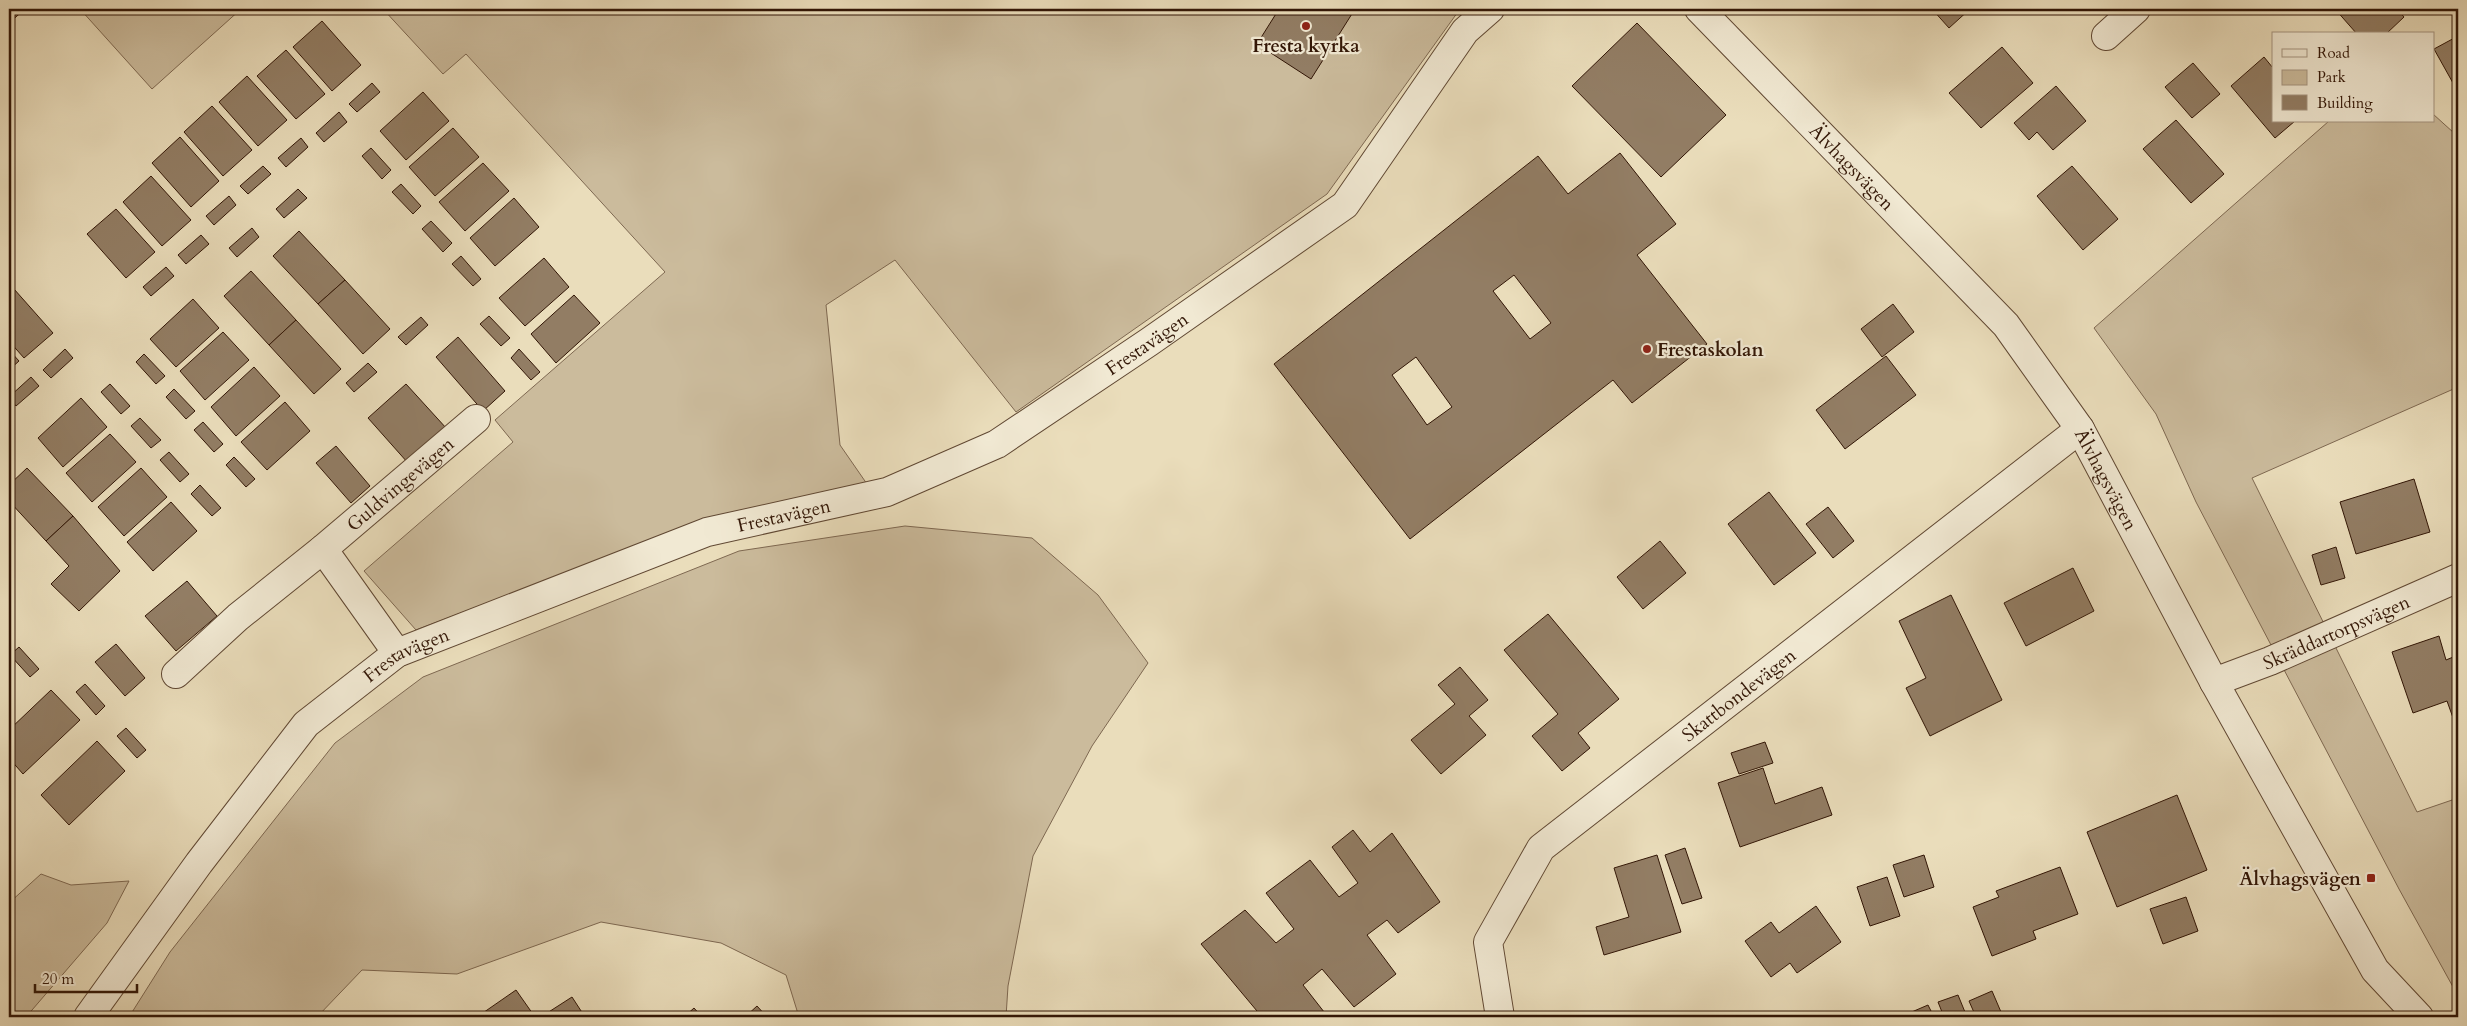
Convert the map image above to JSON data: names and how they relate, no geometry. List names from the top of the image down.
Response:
{
  "streets": {
    "street": [
      "Älvhagsvägen",
      "Frestavägen",
      "Guldvingevägen",
      "Skräddartorpsvägen",
      "Skattbondevägen"
    ]
  },
  "crossings": [
    ["Älvhagsvägen", "Skräddartorpsvägen"],
    ["Älvhagsvägen", "Skattbondevägen"]
  ],
  "places": {
    "other": ["Fresta kyrka", "Frestaskolan"],
    "transit": ["Älvhagsvägen"]
  },
  "legend": ["Road", "Park", "Building"],
  "scale_bar": "20 m"
}
